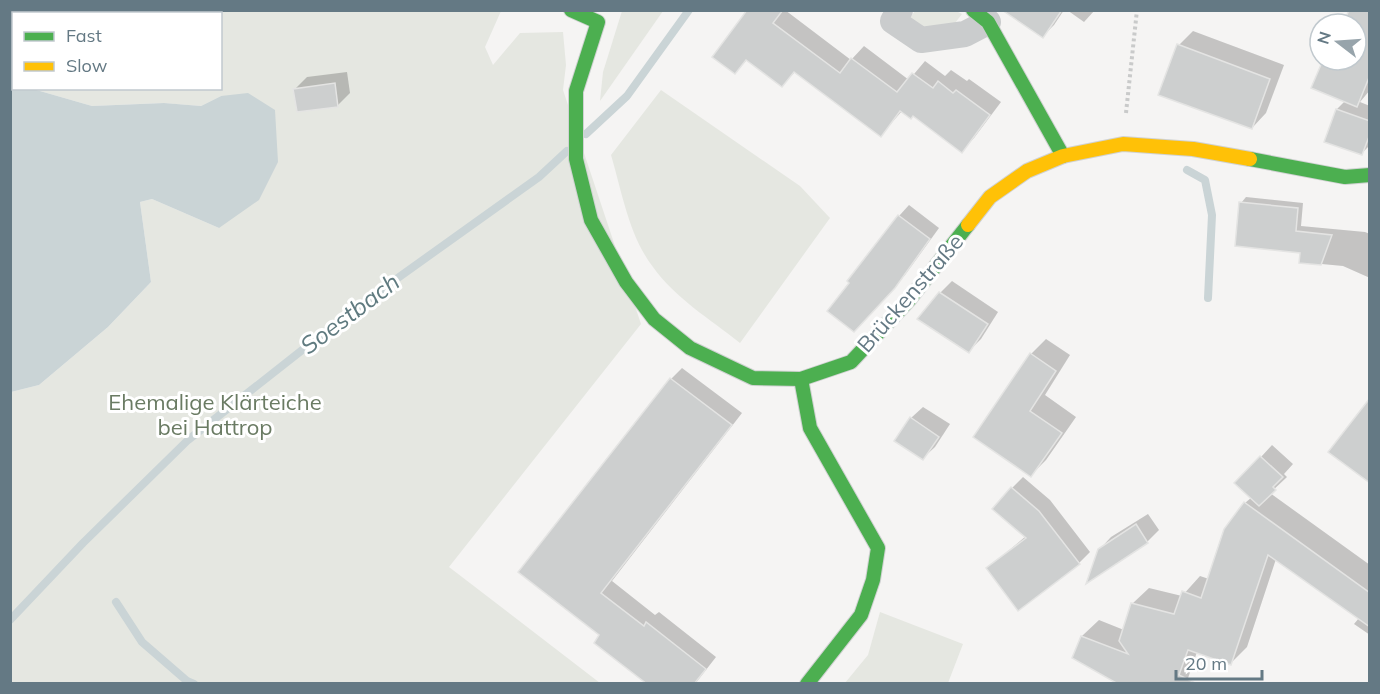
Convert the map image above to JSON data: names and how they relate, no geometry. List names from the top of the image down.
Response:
{
  "streets": {
    "street": ["Brückenstraße"]
  },
  "water": ["Soestbach"],
  "parks": ["Ehemalige Klärteiche bei Hattrop"],
  "legend": ["Fast", "Slow"],
  "scale_bar": "20 m",
  "north": "left"
}
